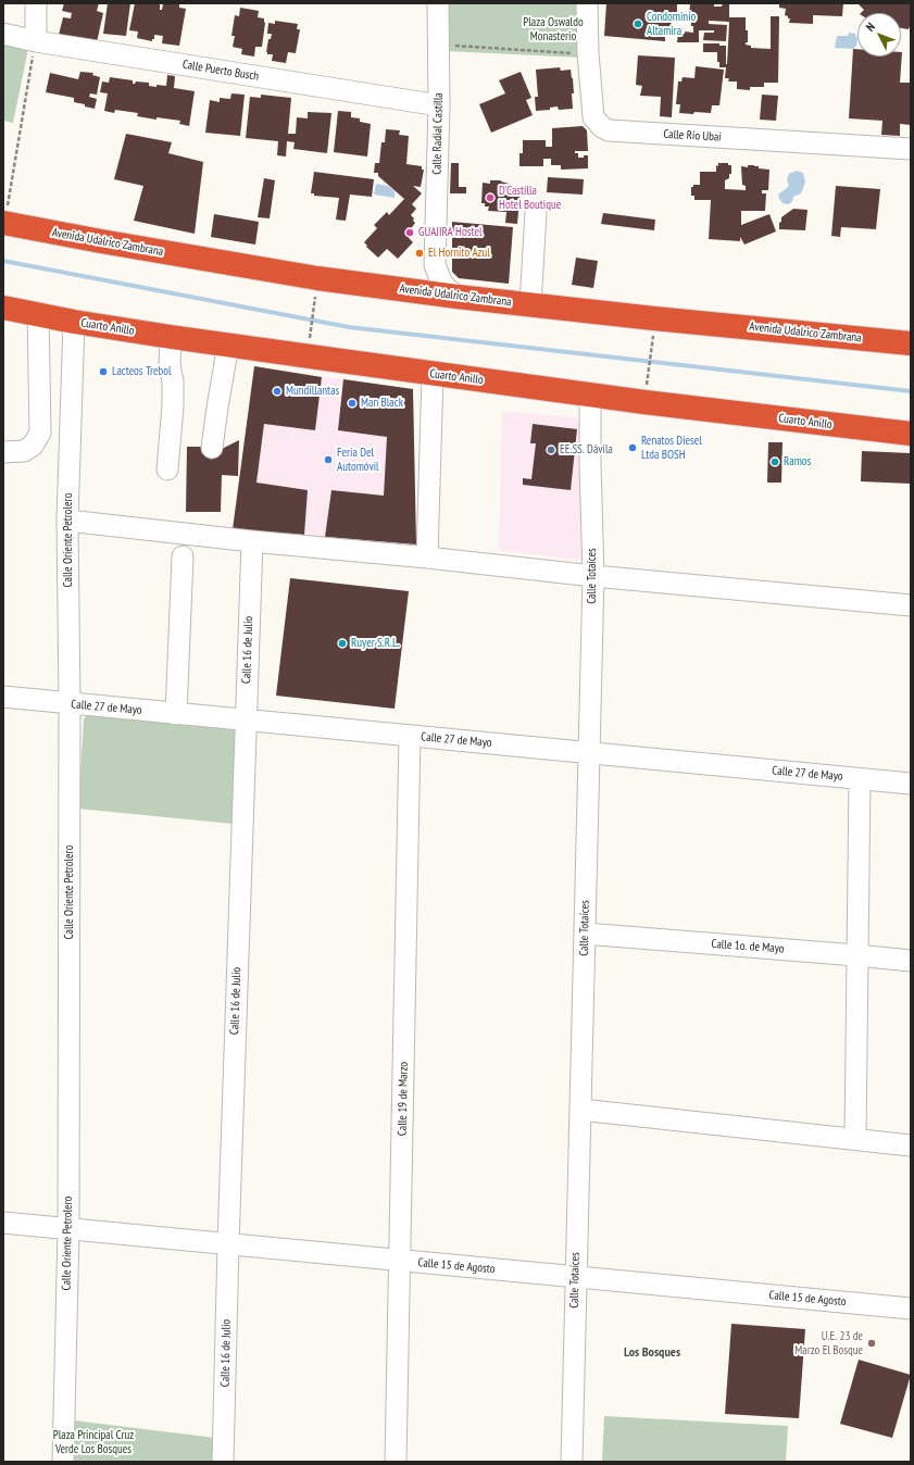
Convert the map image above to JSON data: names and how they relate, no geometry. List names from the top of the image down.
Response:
{
  "streets": {
    "highway": ["Avenida Udalrico Zambrana", "Cuarto Anillo"],
    "street": [
      "Calle Puerto Busch",
      "Calle Radial Castilla",
      "Calle Río Ubaí",
      "Calle Oriente Petrolero",
      "Calle Totaíces",
      "Calle 16 de Julio",
      "Calle 27 de Mayo",
      "Calle 1o. de Mayo",
      "Calle 19 de Marzo",
      "Calle 15 de Agosto"
    ]
  },
  "crossings": [
    ["Calle Puerto Busch", "Calle Radial Castilla"],
    ["Calle Radial Castilla", "Avenida Udalrico Zambrana"],
    ["Cuarto Anillo", "Calle Oriente Petrolero"],
    ["Cuarto Anillo", "Calle Totaíces"],
    ["Calle Oriente Petrolero", "Calle 27 de Mayo"],
    ["Calle Oriente Petrolero", "Calle 15 de Agosto"],
    ["Calle Totaíces", "Calle 27 de Mayo"],
    ["Calle Totaíces", "Calle 1o. de Mayo"],
    ["Calle Totaíces", "Calle 15 de Agosto"],
    ["Calle 16 de Julio", "Calle 27 de Mayo"],
    ["Calle 16 de Julio", "Calle 15 de Agosto"],
    ["Calle 27 de Mayo", "Calle 19 de Marzo"],
    ["Calle 19 de Marzo", "Calle 15 de Agosto"]
  ],
  "districts": ["Los Bosques"],
  "parks": ["Plaza Oswaldo Monasterio", "Plaza Principal Cruz Verde Los Bosques"],
  "places": [
    "Condominio Altamira",
    "D'Castilla Hotel Boutique",
    "GUAJIRA Hostel",
    "El Hornito Azul",
    "Lacteos Trebol",
    "Mundillantas",
    "Man Black",
    "Renatos Diesel Ltda BOSH",
    "EE.SS. Dávila",
    "Feria Del Automóvil",
    "Ramos",
    "Ruyer S.R.L.",
    "U.E. 23 de Marzo El Bosque"
  ],
  "north": "top left"
}
